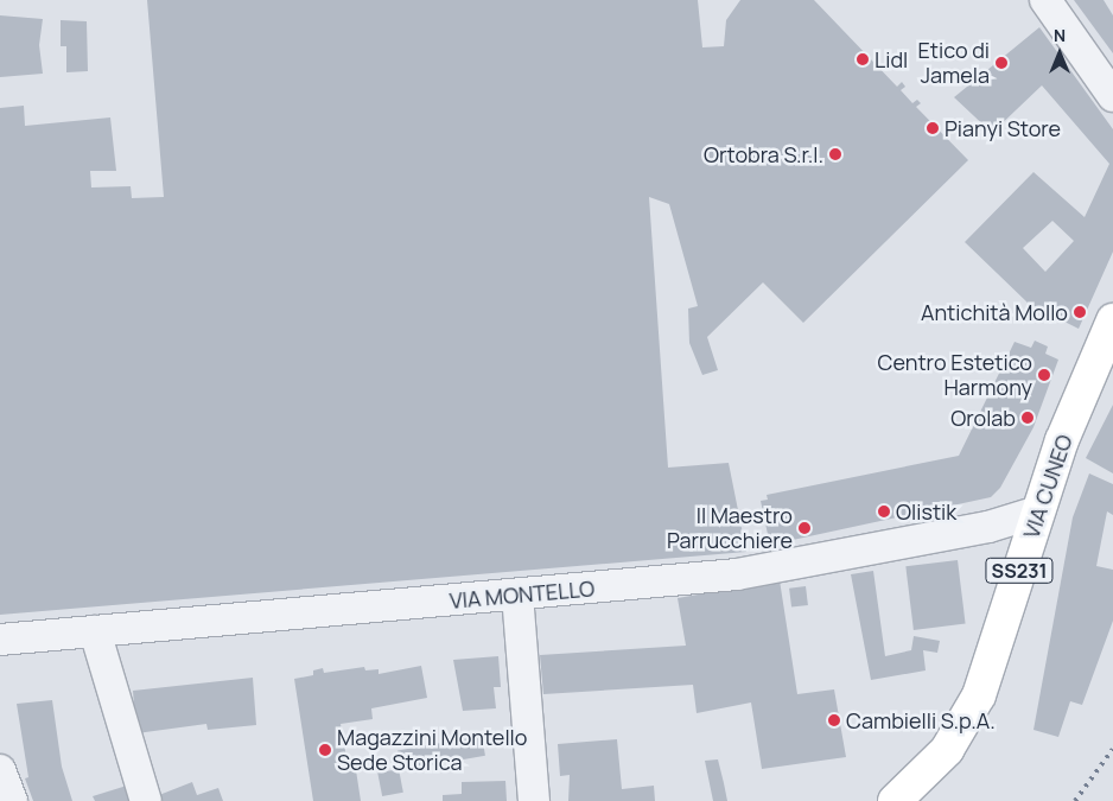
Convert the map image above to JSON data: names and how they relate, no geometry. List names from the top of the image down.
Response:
{
  "streets": {
    "main road": ["VIA CUNEO", "SS231"],
    "street": ["VIA MONTELLO"]
  },
  "crossings": [
    ["VIA CUNEO", "VIA MONTELLO"]
  ],
  "places": [
    "Lidl",
    "Etico di Jamela",
    "Pianyi Store",
    "Ortobra S.r.l.",
    "Antichità Mollo",
    "Centro Estetico Harmony",
    "Orolab",
    "Olistik",
    "Il Maestro Parrucchiere",
    "Cambielli S.p.A.",
    "Magazzini Montello Sede Storica"
  ],
  "north": "top"
}
